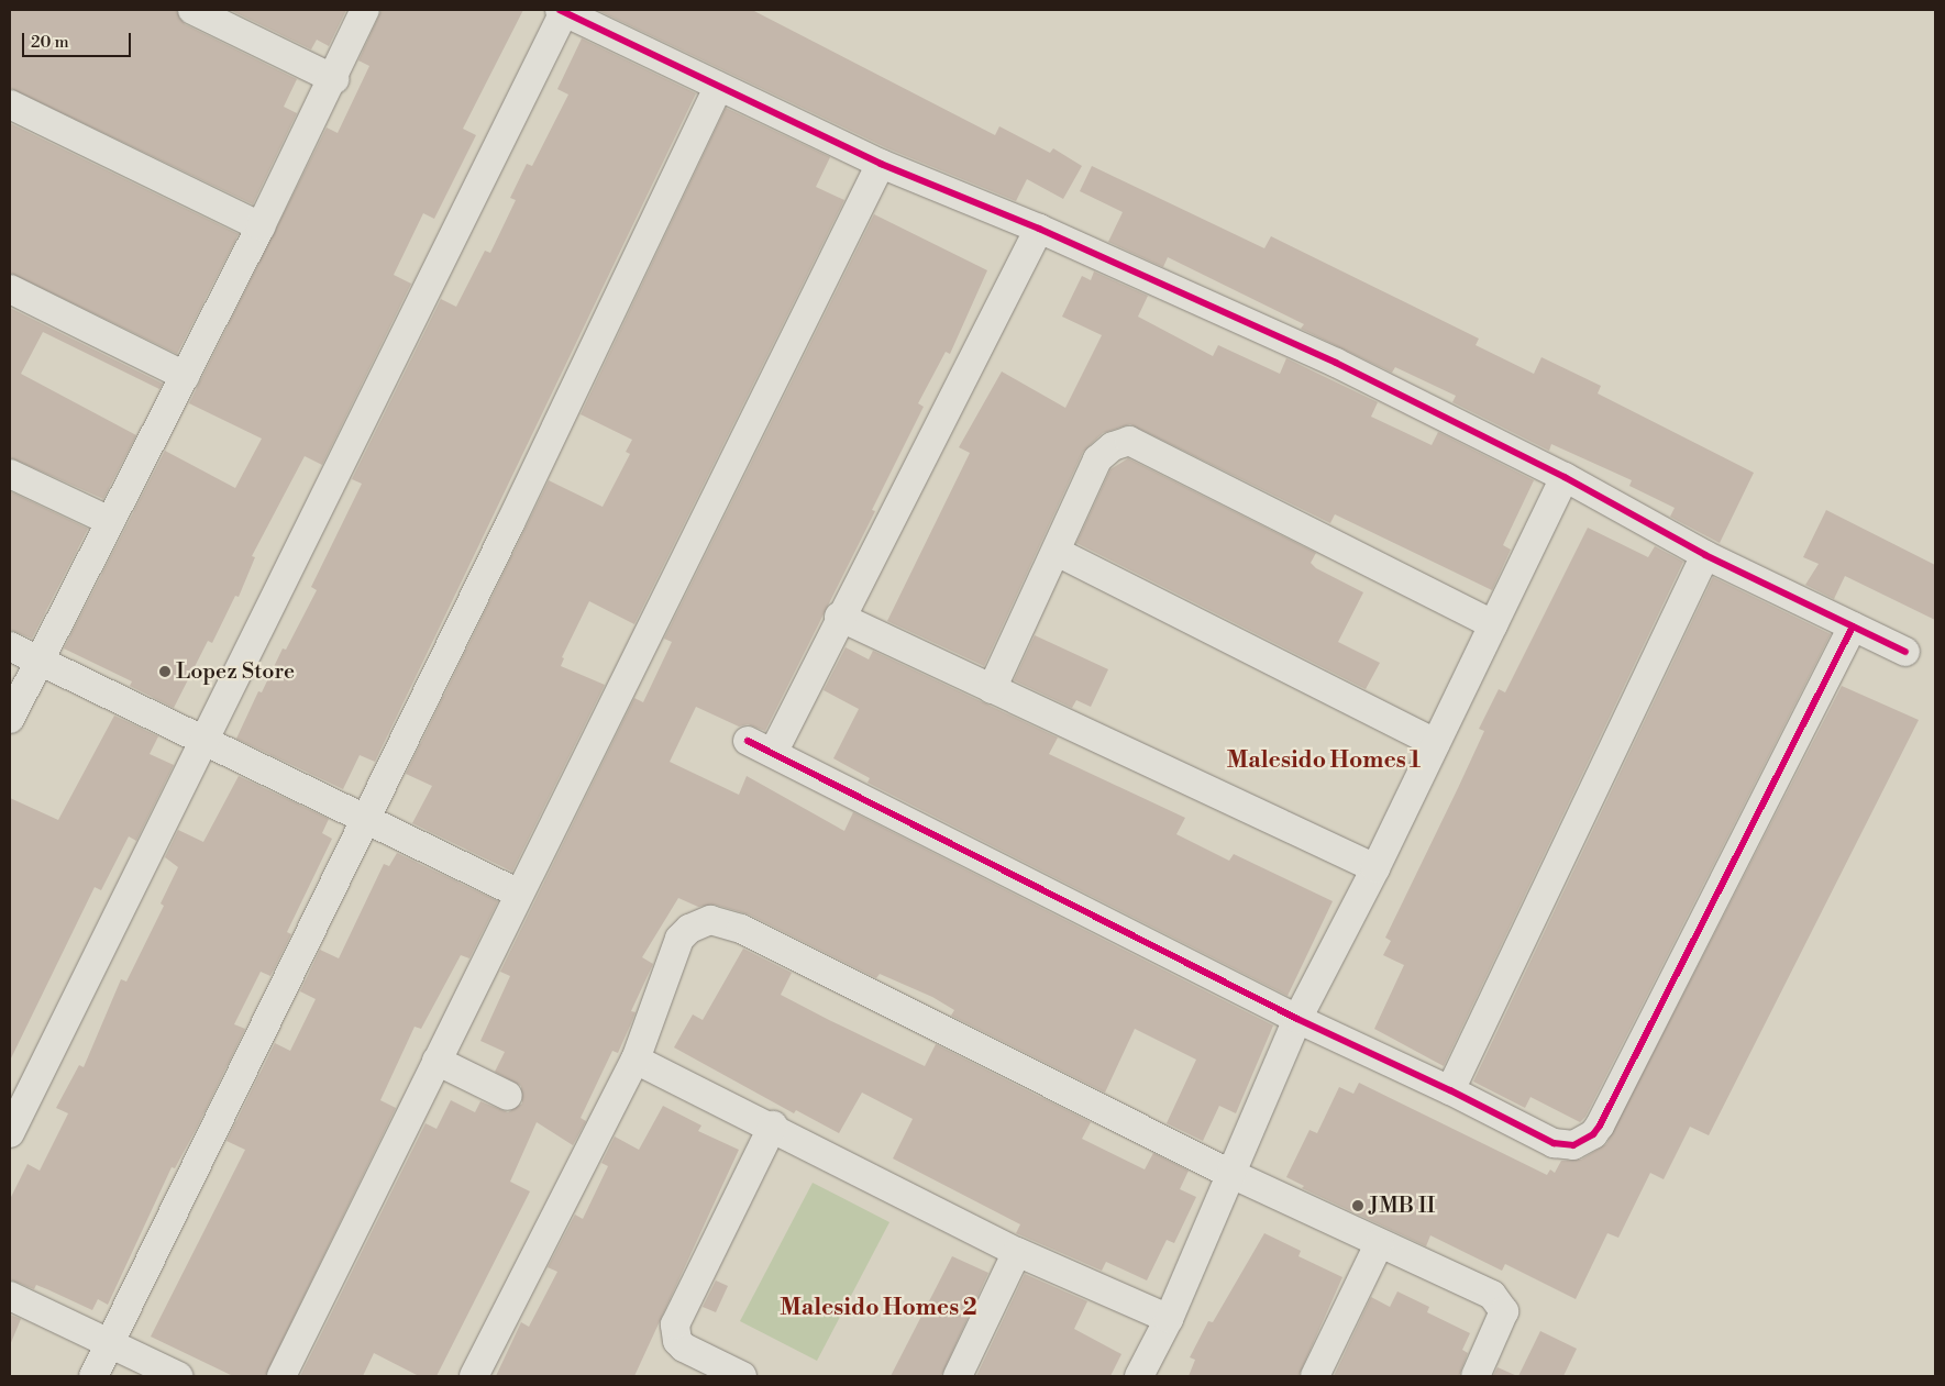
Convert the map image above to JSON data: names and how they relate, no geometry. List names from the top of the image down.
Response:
{
  "districts": ["Malesido Homes 1", "Malesido Homes 2"],
  "places": ["Lopez Store", "JMB II"],
  "scale_bar": "20 m"
}
